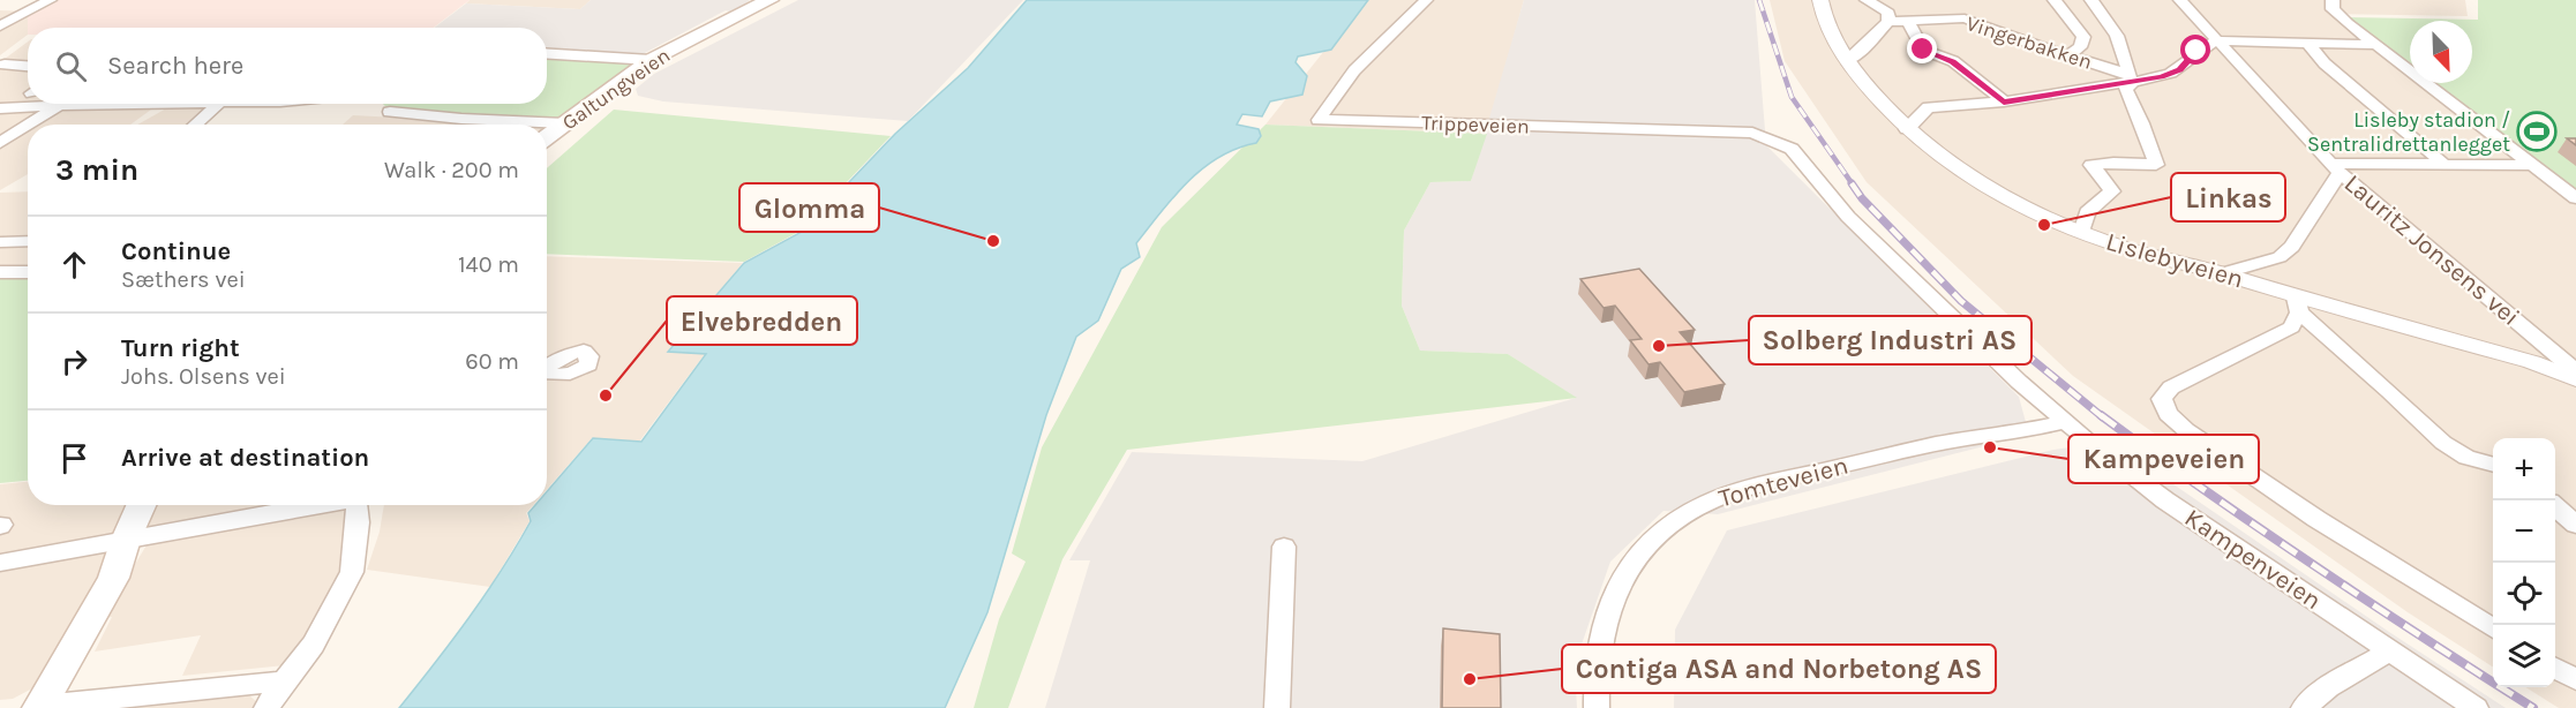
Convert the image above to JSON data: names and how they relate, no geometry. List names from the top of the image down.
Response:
{
  "streets": {
    "main road": ["Galtungveien"],
    "street": [
      "Vingerbakken",
      "Trippeveien",
      "Lauritz Jonsens vei",
      "Lislebyveien",
      "Tomteveien",
      "Kampenveien"
    ]
  },
  "crossings": [
    ["Trippeveien", "Kampenveien"],
    ["Tomteveien", "Kampenveien"]
  ],
  "places": {
    "sports": ["Lisleby stadion / Sentralidrettanlegget"],
    "other": [
      "Linkas",
      "Glomma",
      "Solberg Industri AS",
      "Elvebredden",
      "Kampeveien",
      "Contiga ASA and Norbetong AS"
    ]
  },
  "north": "bottom right",
  "page": {
    "search": "Search here",
    "heading": ["3 min", "Walk · 200 m"],
    "list": [
      ["Continue", "Sæthers vei", "140 m"],
      ["Turn right", "Johs. Olsens vei", "60 m"],
      "Arrive at destination"
    ],
    "map_buttons": ["+", "−"]
  }
}
